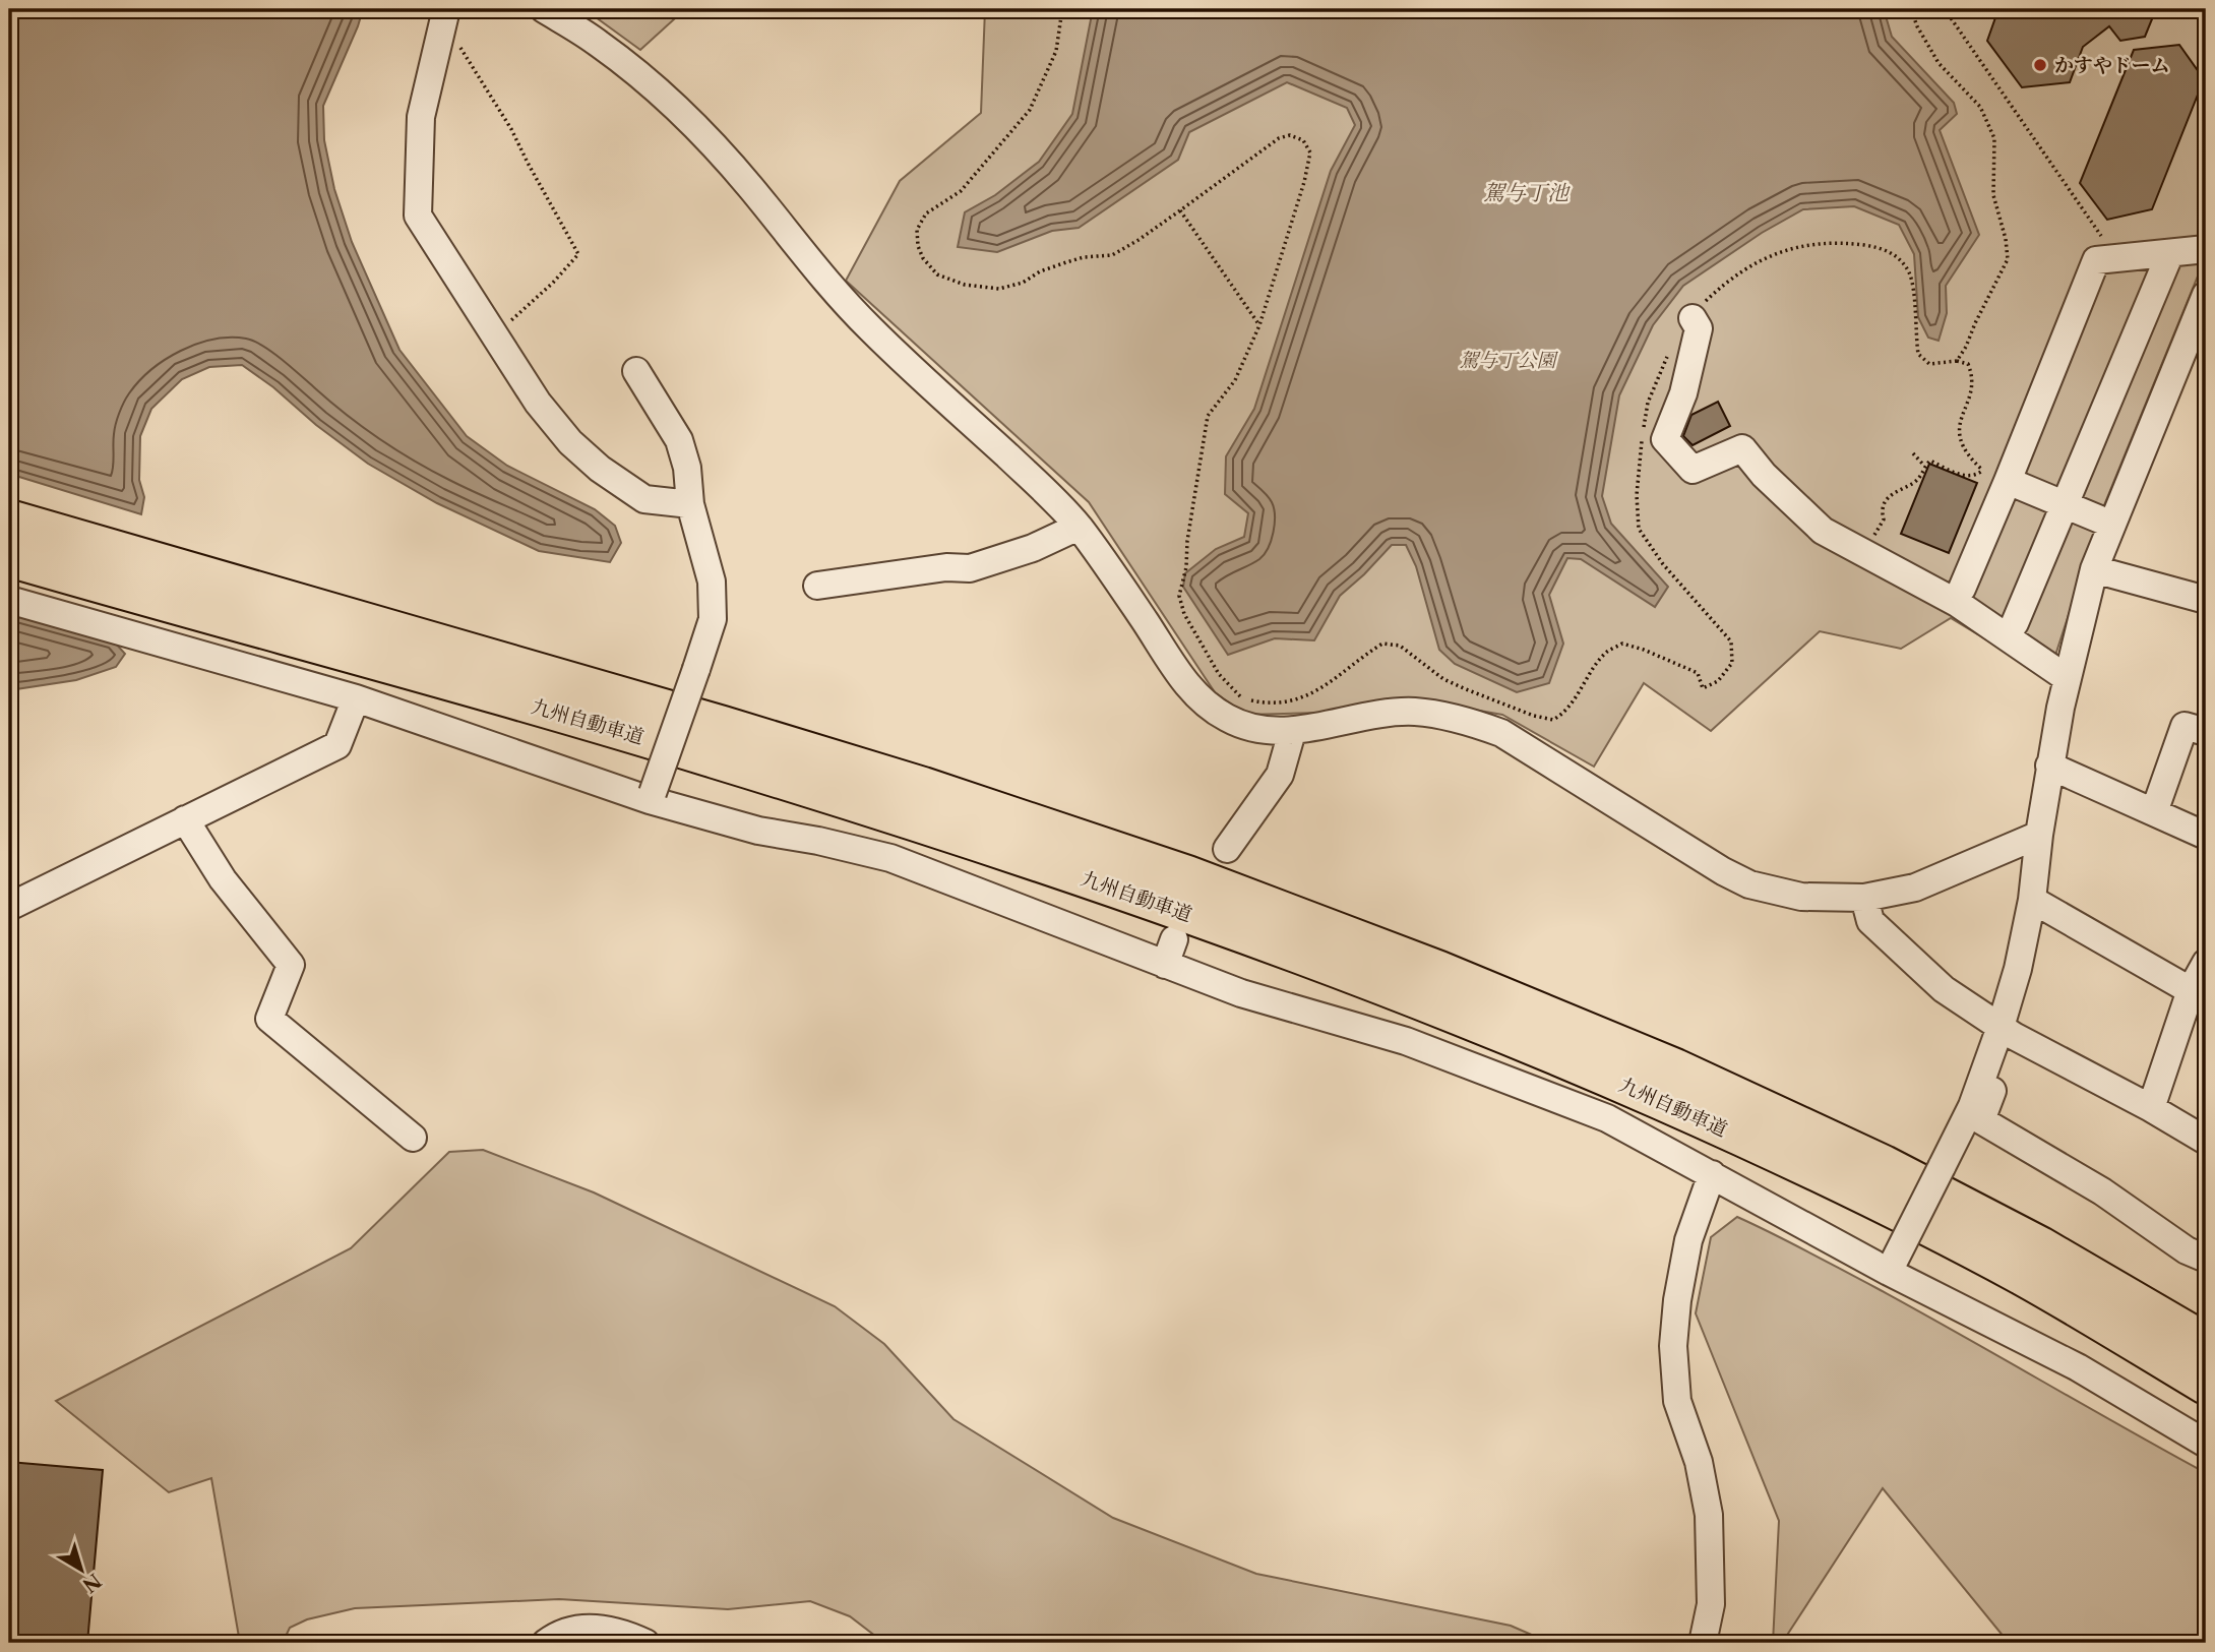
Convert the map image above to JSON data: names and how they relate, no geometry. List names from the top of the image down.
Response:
{
  "streets": {
    "highway": ["九州自動車道"]
  },
  "water": ["駕与丁池"],
  "parks": ["駕与丁公園"],
  "places": ["かすやドーム"],
  "north": "bottom right"
}
